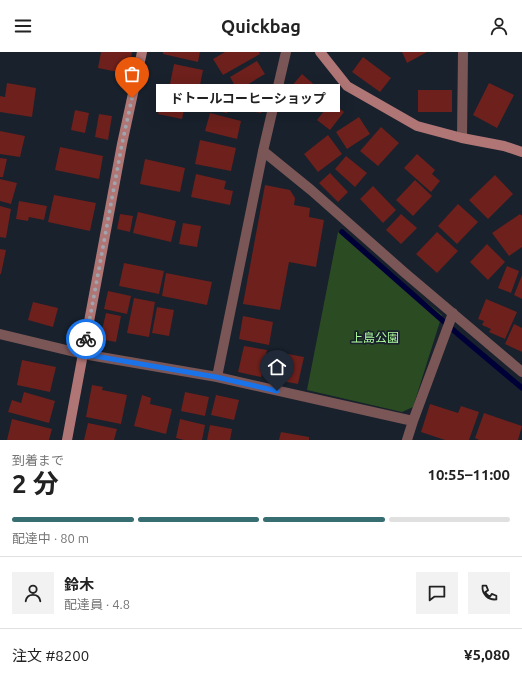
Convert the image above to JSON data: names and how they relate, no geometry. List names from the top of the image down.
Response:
{
  "parks": ["上島公園"],
  "places": ["ドトールコーヒーショップ"],
  "page": {
    "header": "Quickbag",
    "bubble": "ドトールコーヒーショップ",
    "heading": ["2 分", "到着まで", "10:55–11:00"],
    "panel": [
      "鈴木",
      "配達員 · 4.8",
      "注文 #8200",
      "¥5,080"
    ],
    "bar": "配達中 · 80 m"
  }
}
